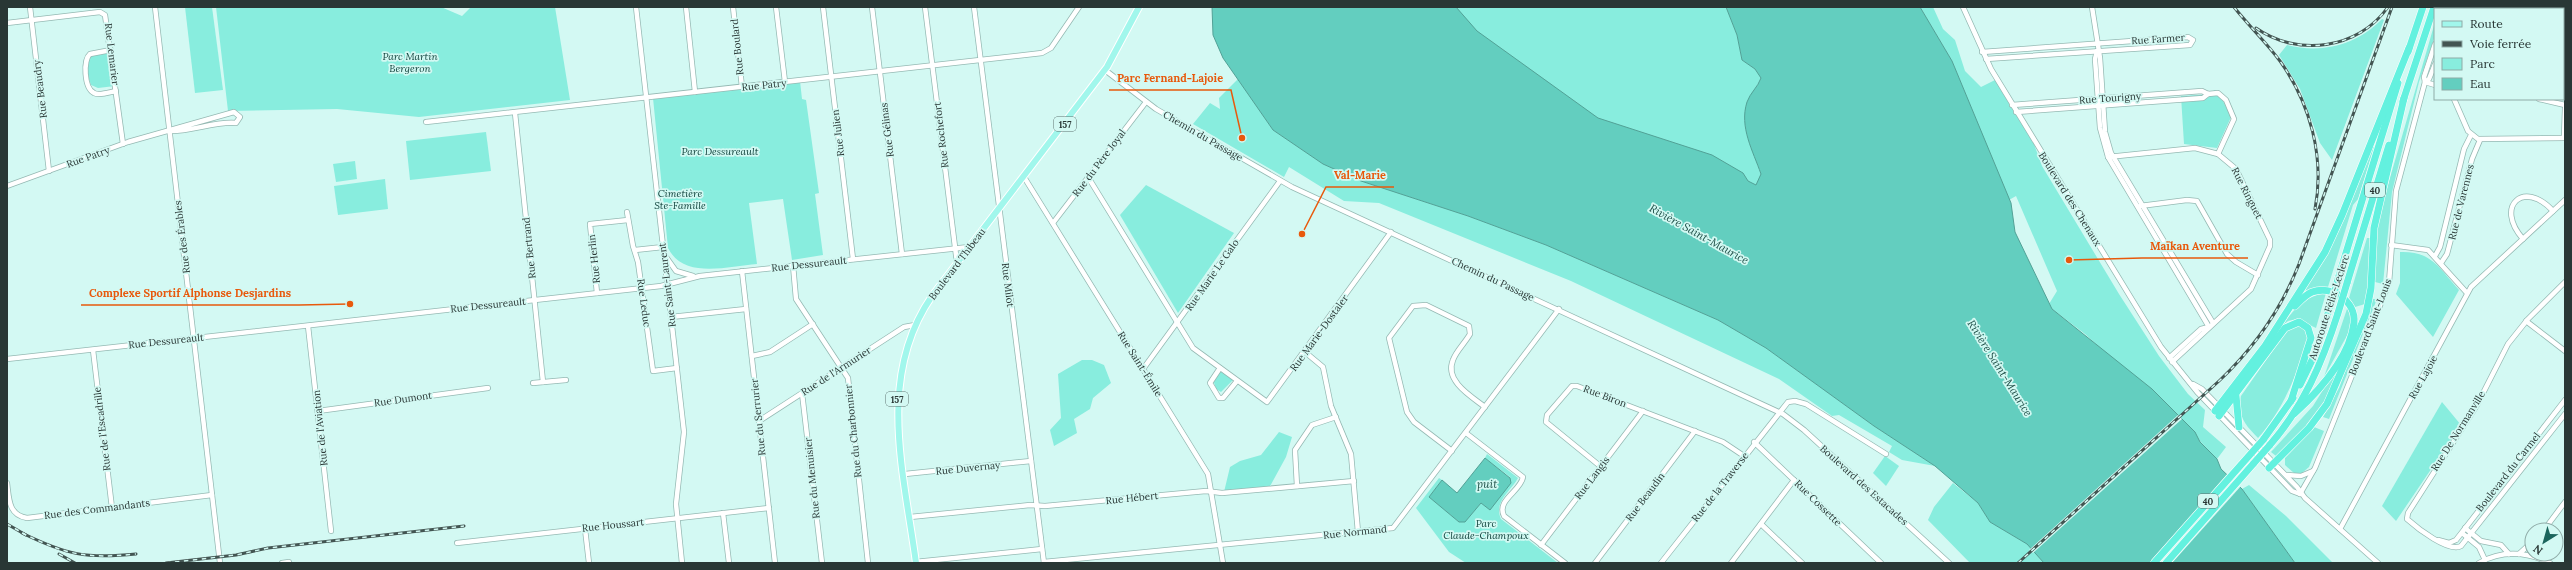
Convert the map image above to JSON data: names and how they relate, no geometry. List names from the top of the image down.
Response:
{
  "streets": {
    "highway": ["40", "Autoroute Félix-Leclerc"],
    "main road": ["157", "Boulevard Thibeau"],
    "street": [
      "Rue Farmer",
      "Rue Boulard",
      "Rue Lemarier",
      "Rue Patry",
      "Rue Beaudry",
      "Rue Tourigny",
      "Rue Gélinas",
      "Rue Julien",
      "Rue Rochefort",
      "Chemin du Passage",
      "Rue du Père Joyal",
      "Rue Ringuet",
      "Boulevard des Chenaux",
      "Rue de Varennes",
      "Rue des Érables",
      "Rue Bertrand",
      "Rue Herlin",
      "Rue Dessureault",
      "Rue Marie Le Galo",
      "Rue Saint-Laurent",
      "Rue Milot",
      "Rue Leduc",
      "Boulevard Saint-Louis",
      "Rue Marie-Dostaler",
      "Rue Saint-Émile",
      "Rue de l'Armurier",
      "Rue Lajoie",
      "Rue Biron",
      "Rue Dumont",
      "Rue du Serrurier",
      "Rue de l'Aviation",
      "Rue de l'Escadrille",
      "Rue du Charbonnier",
      "Rue De Normanville",
      "Rue Duvernay",
      "Boulevard du Carmel",
      "Rue du Menuisier",
      "Rue Langis",
      "Boulevard des Estacades",
      "Rue de la Traverse",
      "Rue Beaudin",
      "Rue Hébert",
      "Rue Cossette",
      "Rue des Commandants",
      "Rue Houssart",
      "Rue Normand"
    ]
  },
  "crossings": [
    ["Rue Farmer", "Boulevard des Chenaux"],
    ["Rue Boulard", "Rue Patry"],
    ["Rue Lemarier", "Rue Patry"],
    ["Rue Lemarier", "Rue Beaudry"],
    ["Rue Patry", "Rue Beaudry"],
    ["Rue Patry", "Rue Gélinas"],
    ["Rue Patry", "Rue Julien"],
    ["Rue Patry", "Rue Rochefort"],
    ["Rue Patry", "Rue des Érables"],
    ["Rue Patry", "Rue Bertrand"],
    ["Rue Patry", "Rue Saint-Laurent"],
    ["Rue Patry", "Rue Milot"],
    ["Rue Tourigny", "Rue Ringuet"],
    ["Rue Tourigny", "Boulevard des Chenaux"],
    ["Rue Gélinas", "Rue Dessureault"],
    ["Rue Julien", "Rue Dessureault"],
    ["Rue Rochefort", "Rue Dessureault"],
    ["Rue Rochefort", "Boulevard Thibeau"],
    ["Chemin du Passage", "Rue du Père Joyal"],
    ["Chemin du Passage", "Boulevard Thibeau"],
    ["Chemin du Passage", "Rue Marie Le Galo"],
    ["Chemin du Passage", "Rue Marie-Dostaler"],
    ["Chemin du Passage", "Boulevard des Estacades"],
    ["Chemin du Passage", "Rue de la Traverse"],
    ["Chemin du Passage", "Rue Normand"],
    ["Rue du Père Joyal", "Rue Marie-Dostaler"],
    ["Rue du Père Joyal", "Rue Saint-Émile"],
    ["Rue Ringuet", "Boulevard des Chenaux"],
    ["Boulevard des Chenaux", "Boulevard Saint-Louis"],
    ["Boulevard des Chenaux", "Rue Lajoie"],
    ["Rue des Érables", "Rue Dessureault"],
    ["Rue des Érables", "Rue des Commandants"],
    ["Rue Bertrand", "Rue Dessureault"],
    ["Rue Herlin", "Rue Dessureault"],
    ["Rue Herlin", "Rue Leduc"],
    ["Rue Dessureault", "Boulevard Thibeau"],
    ["Rue Dessureault", "Rue Saint-Laurent"],
    ["Rue Dessureault", "Rue Leduc"],
    ["Rue Dessureault", "Rue du Serrurier"],
    ["Rue Dessureault", "Rue de l'Aviation"],
    ["Rue Dessureault", "Rue de l'Escadrille"],
    ["Rue Dessureault", "Rue du Charbonnier"],
    ["Boulevard Thibeau", "Rue Milot"],
    ["Boulevard Thibeau", "Rue Saint-Émile"],
    ["Boulevard Thibeau", "Rue de l'Armurier"],
    ["Boulevard Thibeau", "Rue Duvernay"],
    ["Boulevard Thibeau", "Rue Hébert"],
    ["Rue Marie Le Galo", "Rue Marie-Dostaler"],
    ["Rue Marie Le Galo", "Rue Saint-Émile"],
    ["Rue Saint-Laurent", "Rue Leduc"],
    ["Rue Saint-Laurent", "Rue Houssart"],
    ["Rue Milot", "Rue Duvernay"],
    ["Rue Milot", "Rue Hébert"],
    ["Rue Milot", "Rue Normand"],
    ["Rue Saint-Émile", "Rue Hébert"],
    ["Rue Saint-Émile", "Rue Normand"],
    ["Rue de l'Armurier", "Rue du Serrurier"],
    ["Rue de l'Armurier", "Rue du Charbonnier"],
    ["Rue de l'Armurier", "Rue du Menuisier"],
    ["Rue Biron", "Rue Langis"],
    ["Rue Biron", "Rue de la Traverse"],
    ["Rue Biron", "Rue Beaudin"],
    ["Rue Dumont", "Rue de l'Aviation"],
    ["Rue du Serrurier", "Rue Houssart"],
    ["Rue de l'Escadrille", "Rue des Commandants"],
    ["Rue De Normanville", "Boulevard du Carmel"],
    ["Boulevard des Estacades", "Rue de la Traverse"],
    ["Rue de la Traverse", "Rue Cossette"]
  ],
  "water": ["Rivière Saint-Maurice", "puit"],
  "parks": [
    "Parc Martin Bergeron",
    "Parc Dessureault",
    "Cimetière Ste-Famille",
    "Parc Claude-Champoux"
  ],
  "places": [
    "Parc Fernand-Lajoie",
    "Val-Marie",
    "Maïkan Aventure",
    "Complexe Sportif Alphonse Desjardins"
  ],
  "legend": [
    "Route",
    "Voie ferrée",
    "Parc",
    "Eau"
  ],
  "north": "bottom left"
}
